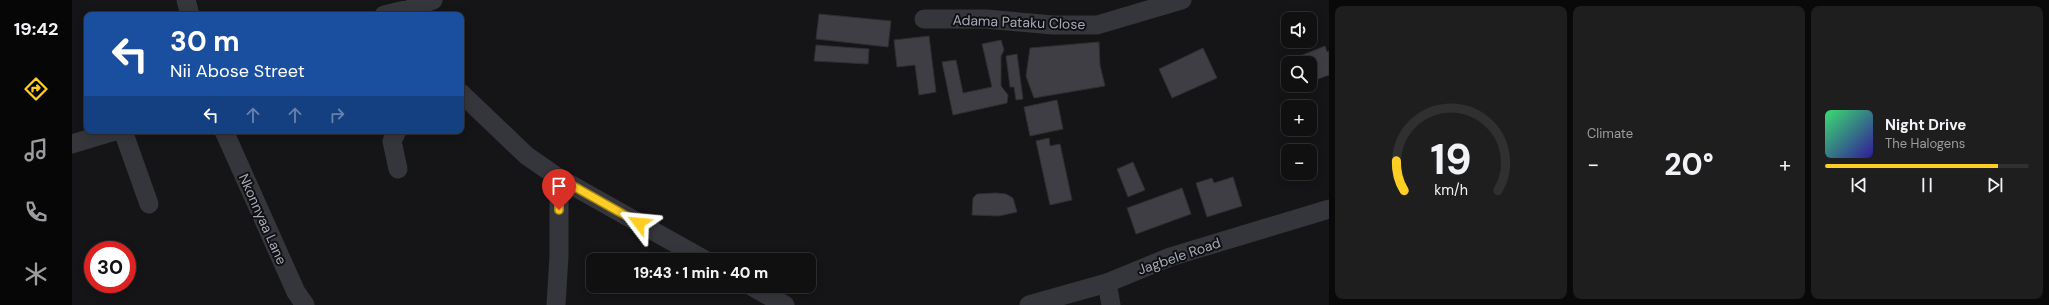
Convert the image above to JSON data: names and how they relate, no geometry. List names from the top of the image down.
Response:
{
  "streets": {
    "street": ["Adama Pataku Close", "Nkonnyaa Lane", "Jagbele Road"]
  },
  "page": {
    "tabs": "19:42",
    "tile": "Climate",
    "map_buttons": ["+", "−"],
    "turn": ["30 m", "Nii Abose Street"],
    "song": ["Night Drive", "The Halogens"],
    "heat": ["−", "20°", "+"],
    "limit": "30",
    "trip": "19:43 · 1 min · 40 m",
    "gauge": ["19", "km/h"]
  }
}
